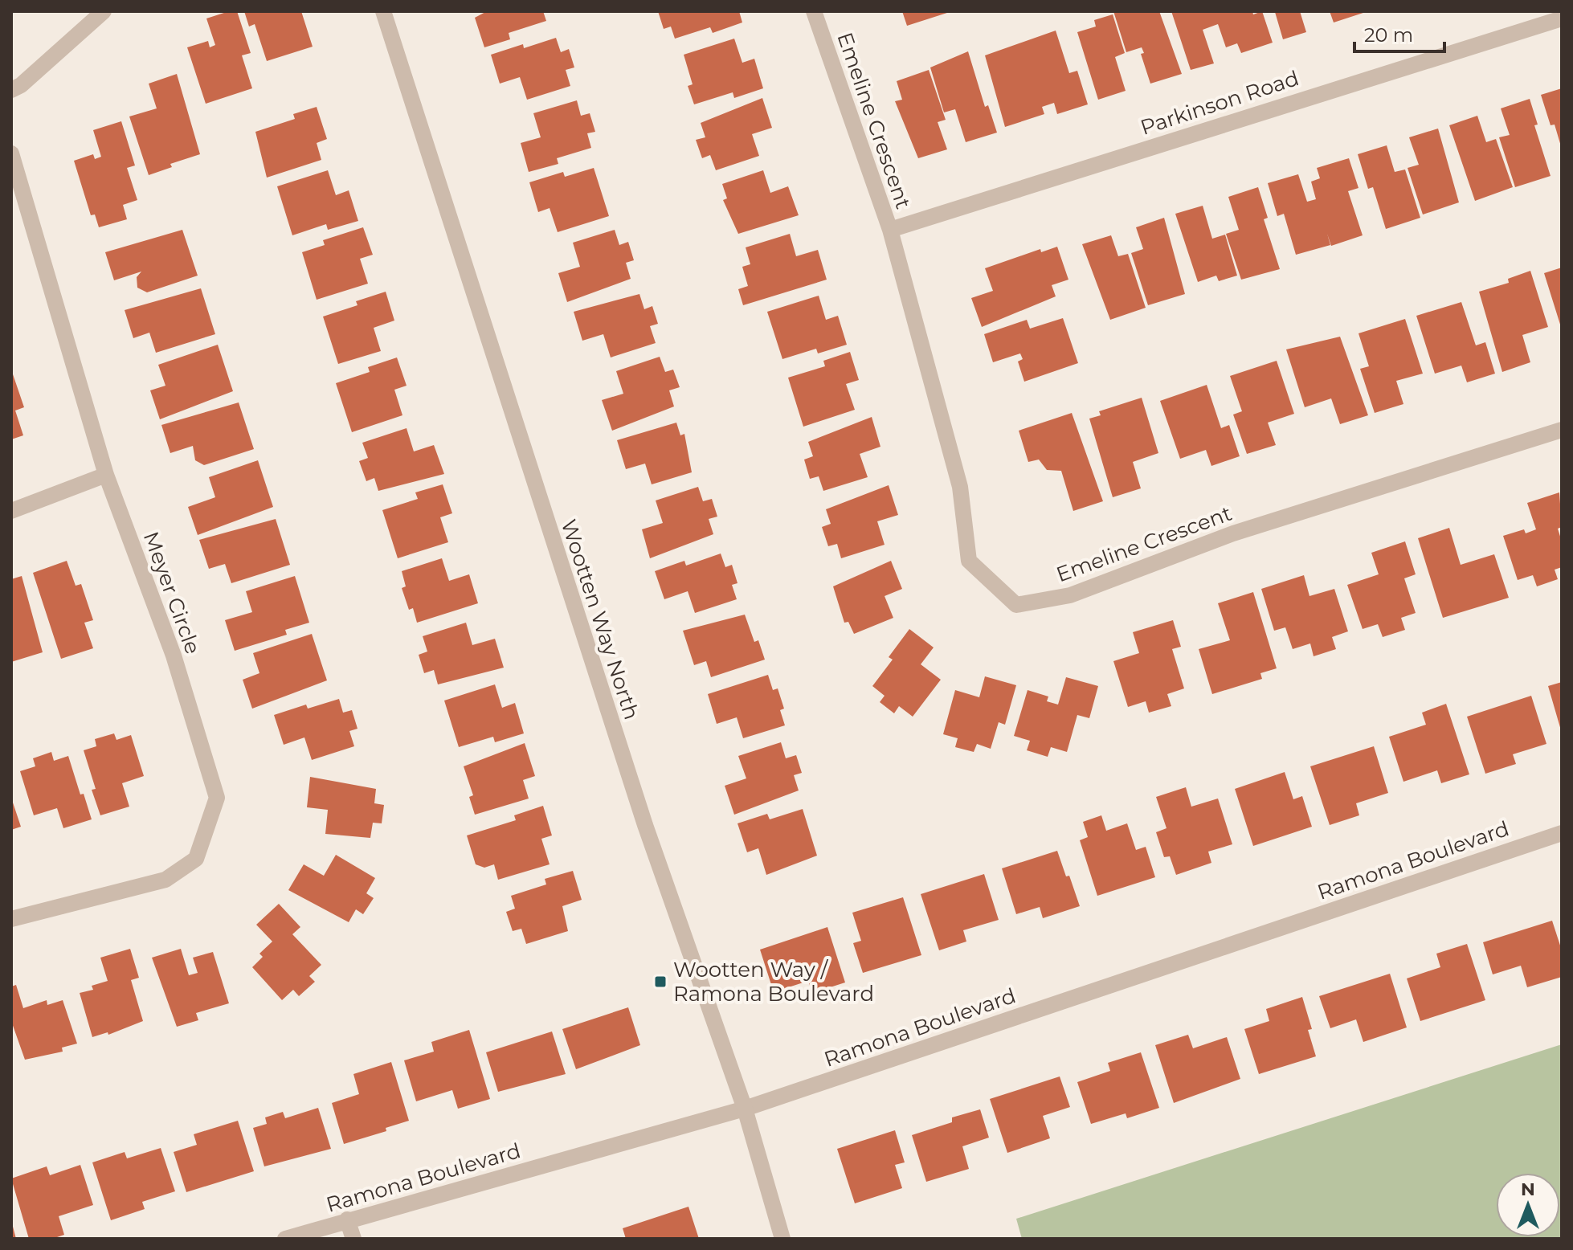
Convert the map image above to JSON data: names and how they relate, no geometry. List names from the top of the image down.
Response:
{
  "streets": {
    "street": [
      "Parkinson Road",
      "Emeline Crescent",
      "Meyer Circle",
      "Wootten Way North",
      "Ramona Boulevard"
    ]
  },
  "crossings": [
    ["Parkinson Road", "Emeline Crescent"],
    ["Wootten Way North", "Ramona Boulevard"]
  ],
  "places": {
    "transit": ["Wootten Way / Ramona Boulevard"]
  },
  "scale_bar": "20 m",
  "north": "top"
}
